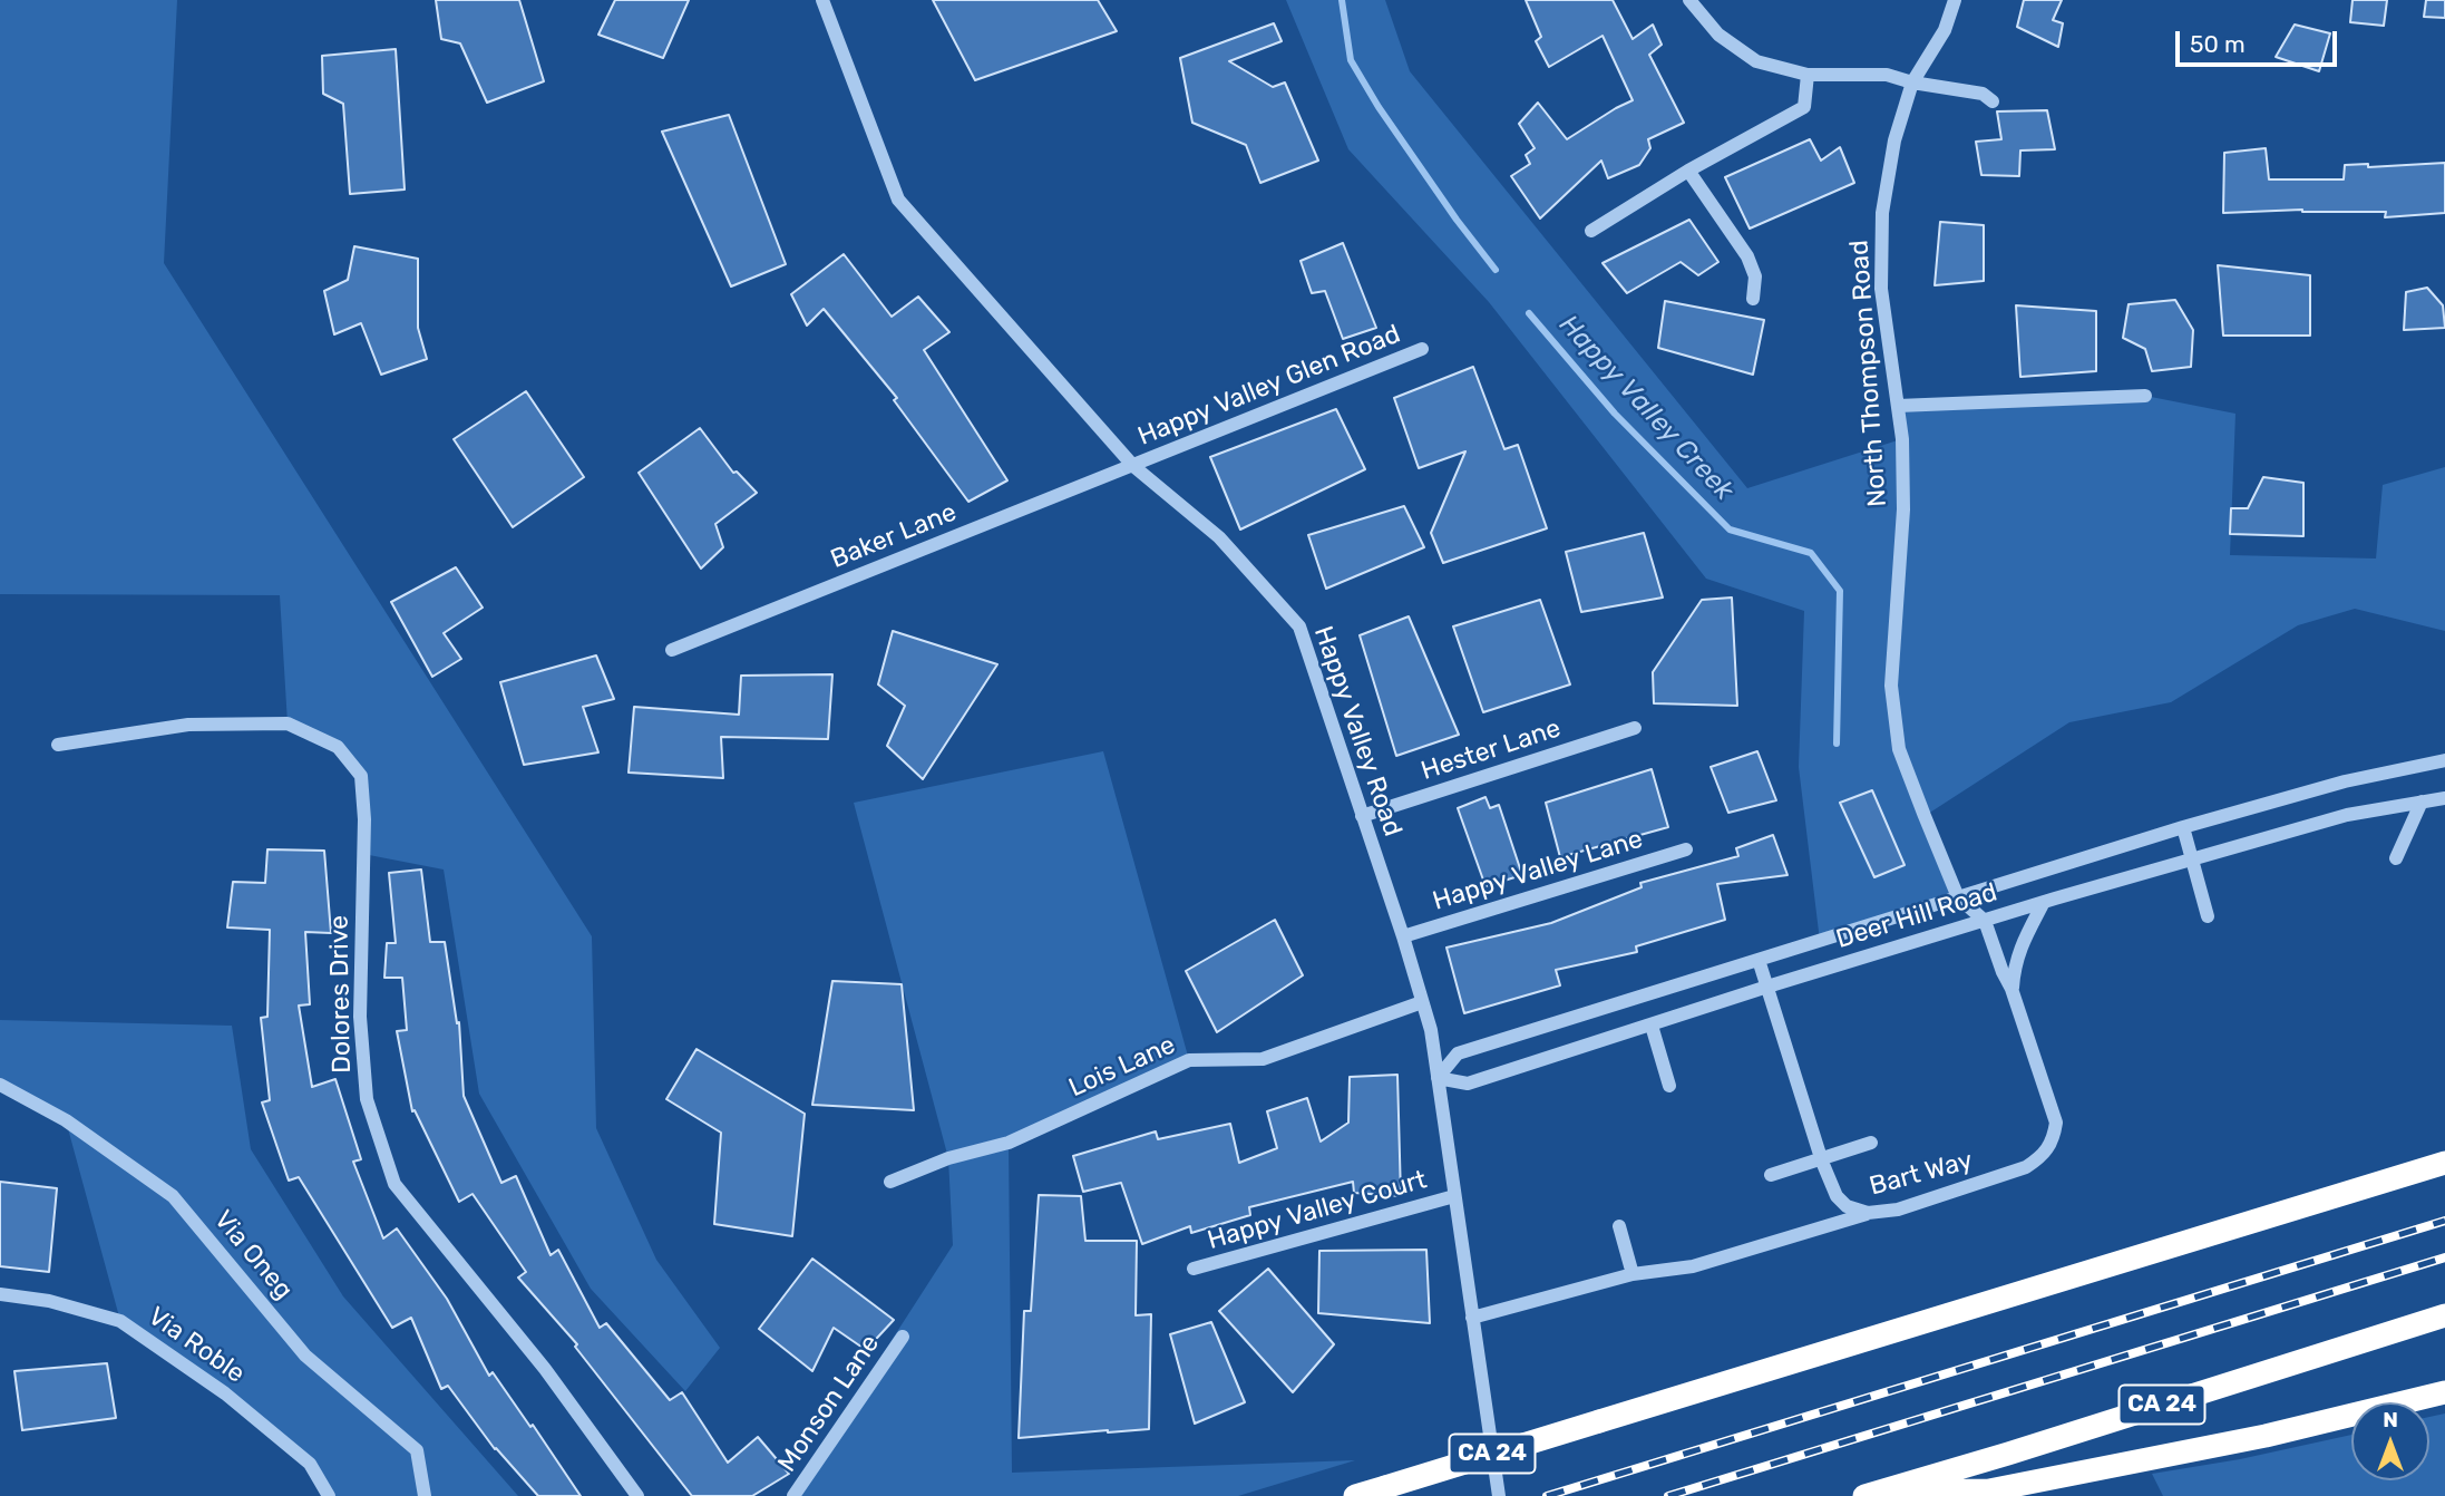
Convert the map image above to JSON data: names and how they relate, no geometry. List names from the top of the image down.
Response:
{
  "streets": {
    "highway": ["CA 24"],
    "street": [
      "North Thompson Road",
      "Happy Valley Glen Road",
      "Baker Lane",
      "Happy Valley Road",
      "Hester Lane",
      "Happy Valley Lane",
      "Deer Hill Road",
      "Dolores Drive",
      "Lois Lane",
      "Bart Way",
      "Happy Valley Court",
      "Via Oneg",
      "Via Roble",
      "Monson Lane"
    ]
  },
  "crossings": [
    ["North Thompson Road", "Deer Hill Road"],
    ["North Thompson Road", "Bart Way"],
    ["Happy Valley Glen Road", "Baker Lane"],
    ["Happy Valley Glen Road", "Happy Valley Road"],
    ["Baker Lane", "Happy Valley Road"],
    ["Happy Valley Road", "Hester Lane"],
    ["Happy Valley Road", "Happy Valley Lane"],
    ["Happy Valley Road", "Deer Hill Road"],
    ["Happy Valley Road", "Lois Lane"],
    ["Happy Valley Road", "Happy Valley Court"],
    ["Deer Hill Road", "Bart Way"]
  ],
  "water": ["Happy Valley Creek"],
  "scale_bar": "50 m",
  "north": "top"
}
